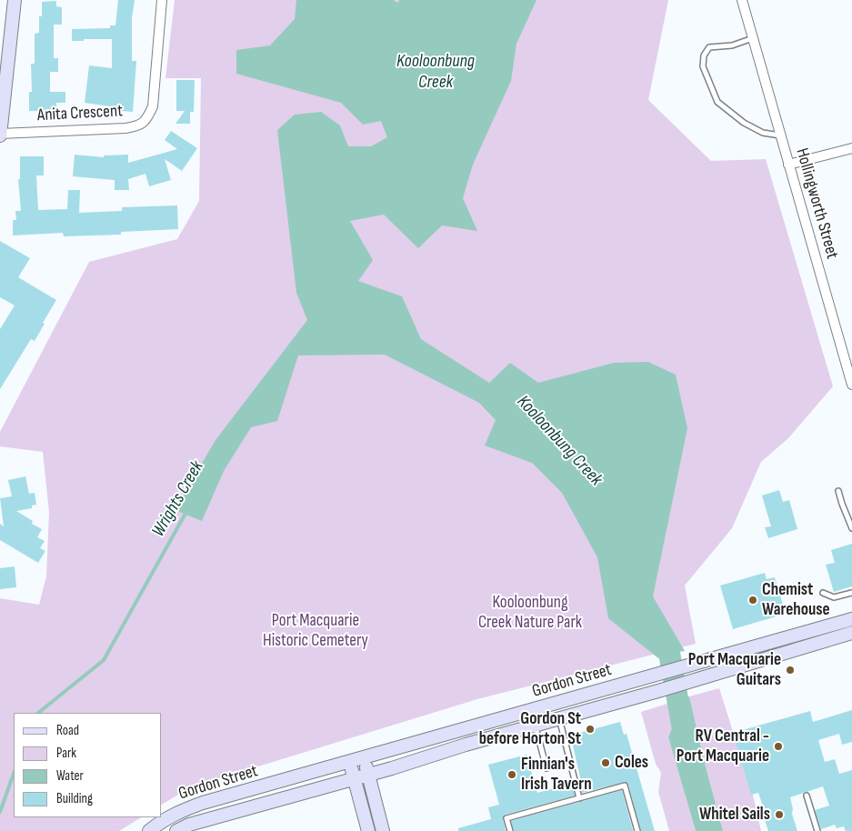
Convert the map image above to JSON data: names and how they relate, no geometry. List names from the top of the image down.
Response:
{
  "streets": {
    "main road": ["Gordon Street"],
    "street": ["Anita Crescent", "Hollingworth Street"]
  },
  "water": ["Kooloonbung Creek", "Wrights Creek"],
  "parks": ["Kooloonbung Creek Nature Park", "Port Macquarie Historic Cemetery"],
  "places": [
    "Chemist Warehouse",
    "Port Macquarie Guitars",
    "Gordon St before Horton St",
    "RV Central - Port Macquarie",
    "Coles",
    "Finnian's Irish Tavern",
    "Whitel Sails"
  ],
  "legend": [
    "Road",
    "Park",
    "Water",
    "Building"
  ]
}
